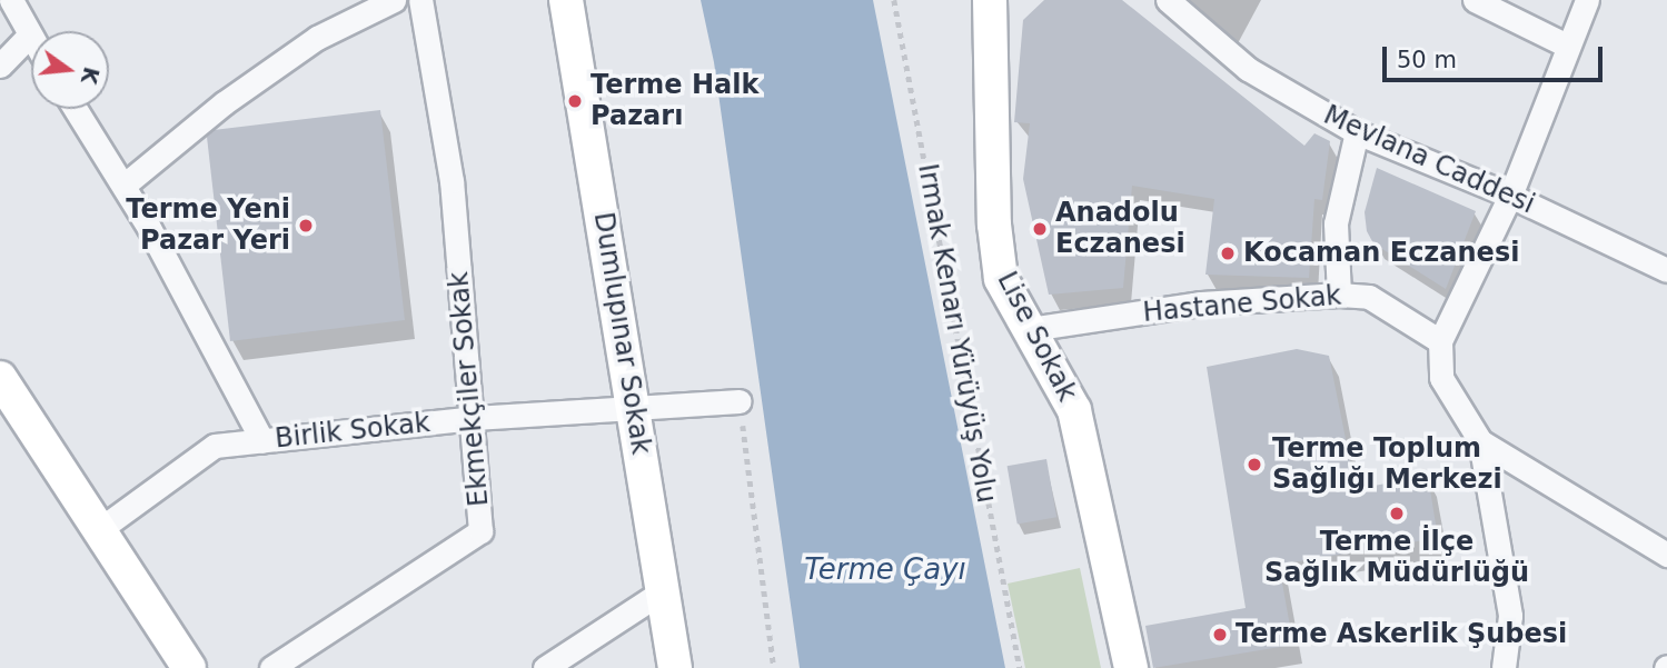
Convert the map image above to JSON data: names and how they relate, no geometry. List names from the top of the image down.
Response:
{
  "streets": {
    "street": [
      "Mevlana Caddesi",
      "Hastane Sokak",
      "Dumlupınar Sokak",
      "Lise Sokak",
      "Ekmekçiler Sokak",
      "Birlik Sokak"
    ],
    "path": ["Irmak Kenarı Yürüyüş Yolu"]
  },
  "crossings": [
    ["Hastane Sokak", "Lise Sokak"],
    ["Dumlupınar Sokak", "Birlik Sokak"],
    ["Ekmekçiler Sokak", "Birlik Sokak"]
  ],
  "water": ["Terme Çayı"],
  "places": [
    "Terme Halk Pazarı",
    "Terme Yeni Pazar Yeri",
    "Anadolu Eczanesi",
    "Kocaman Eczanesi",
    "Terme Toplum Sağlığı Merkezi",
    "Terme İlçe Sağlık Müdürlüğü",
    "Terme Askerlik Şubesi"
  ],
  "scale_bar": "50 m",
  "north": "right"
}
